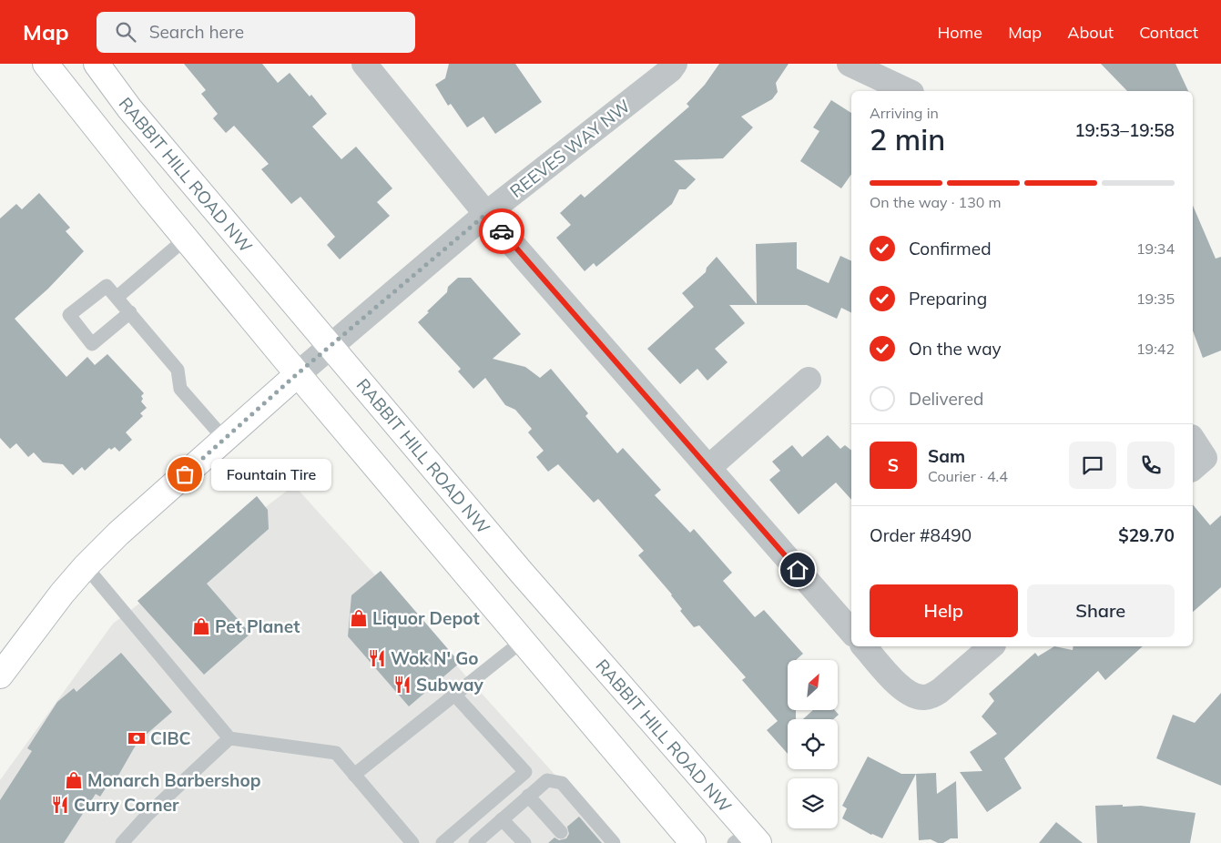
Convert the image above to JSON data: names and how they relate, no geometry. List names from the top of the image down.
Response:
{
  "streets": {
    "main road": ["RABBIT HILL ROAD NW"],
    "street": ["REEVES WAY NW"]
  },
  "crossings": [
    ["REEVES WAY NW", "RABBIT HILL ROAD NW"]
  ],
  "places": {
    "other": ["Fountain Tire"],
    "shop": ["Liquor Depot", "Pet Planet", "Monarch Barbershop"],
    "restaurant": ["Wok N' Go", "Subway", "Curry Corner"],
    "bank": ["CIBC"]
  },
  "north": "top right",
  "page": {
    "header": "Map",
    "search": "Search here",
    "nav": [
      "Home",
      "Map",
      "About",
      "Contact"
    ],
    "heading": ["2 min", "Arriving in", "19:53–19:58"],
    "panel": [
      "Sam",
      "Courier · 4.4",
      "Order #8490",
      "$29.70"
    ],
    "bar": "On the way · 130 m",
    "list": [
      ["Confirmed", "19:34"],
      ["Preparing", "19:35"],
      ["On the way", "19:42"],
      "Delivered"
    ],
    "round": "S",
    "bubble": "Fountain Tire",
    "buttons": ["Help", "Share"]
  }
}
